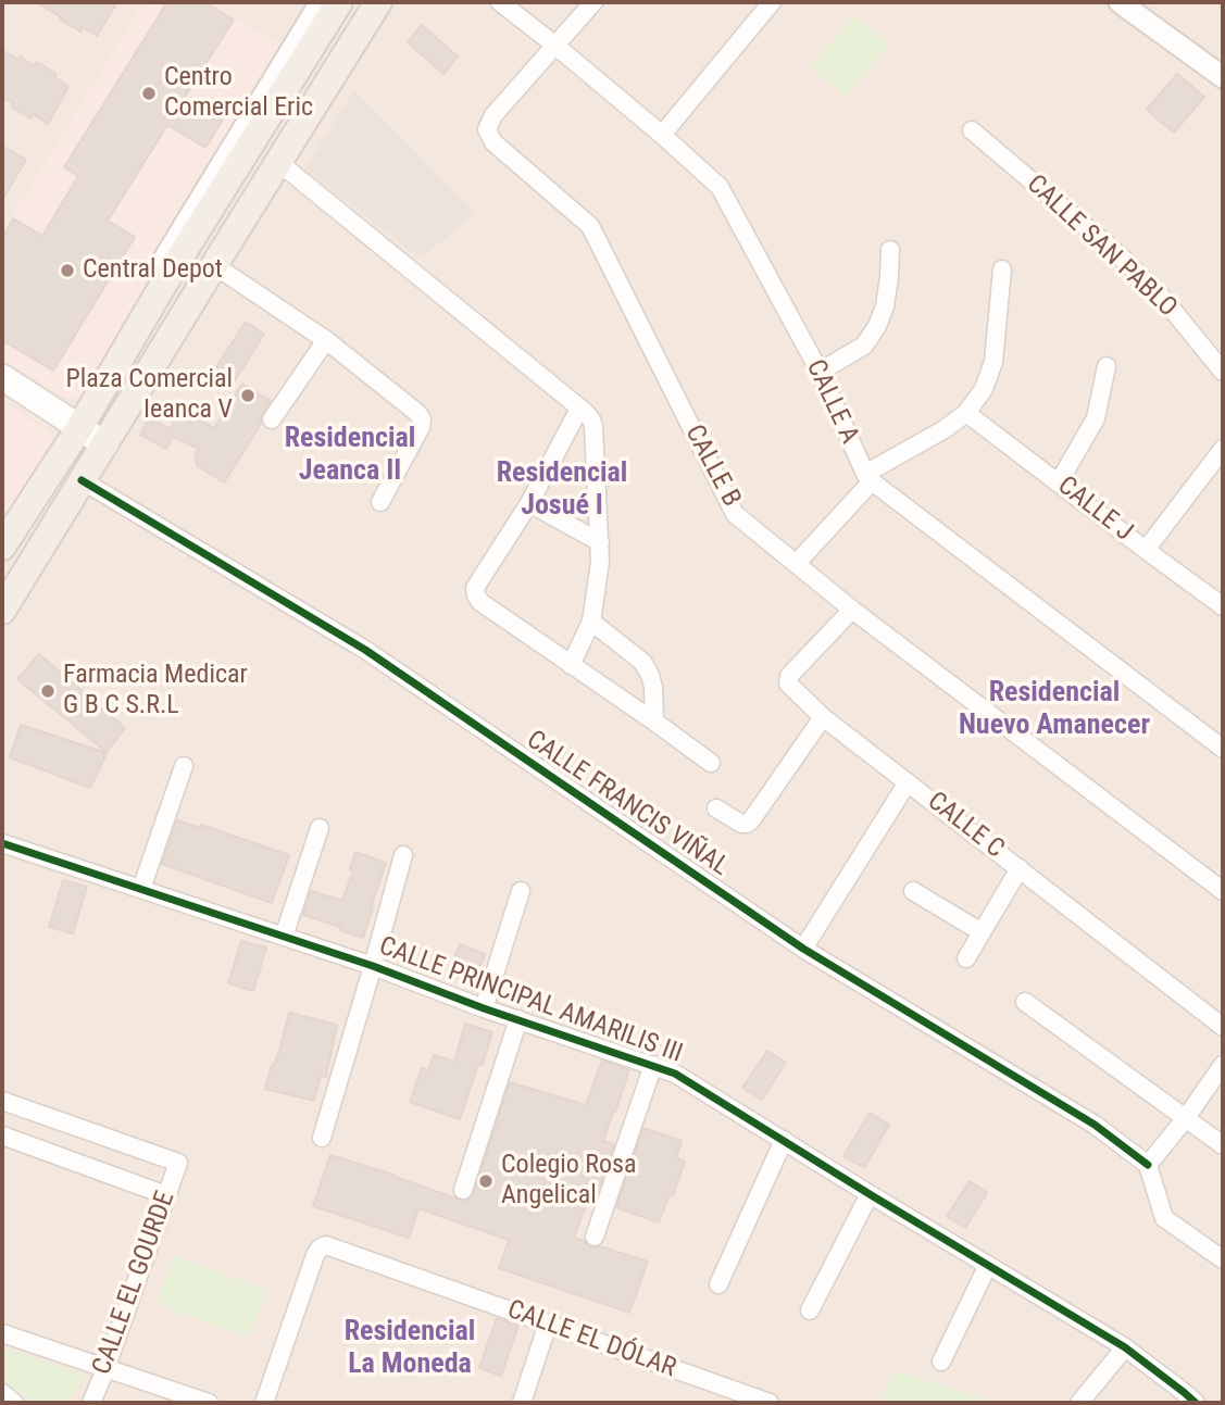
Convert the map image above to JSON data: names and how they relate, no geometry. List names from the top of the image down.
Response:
{
  "streets": {
    "street": [
      "CALLE SAN PABLO",
      "CALLE A",
      "CALLE B",
      "CALLE J",
      "CALLE FRANCIS VIÑAL",
      "CALLE C",
      "CALLE PRINCIPAL AMARILIS III",
      "CALLE EL GOURDE",
      "CALLE EL DÓLAR"
    ]
  },
  "crossings": [
    ["CALLE A", "CALLE B"],
    ["CALLE B", "CALLE C"]
  ],
  "districts": [
    "Residencial Jeanca II",
    "Residencial Josué I",
    "Residencial Nuevo Amanecer",
    "Residencial La Moneda"
  ],
  "places": [
    "Centro Comercial Eric",
    "Central Depot",
    "Plaza Comercial Ieanca V",
    "Farmacia Medicar G B C S.R.L",
    "Colegio Rosa Angelical"
  ]
}
